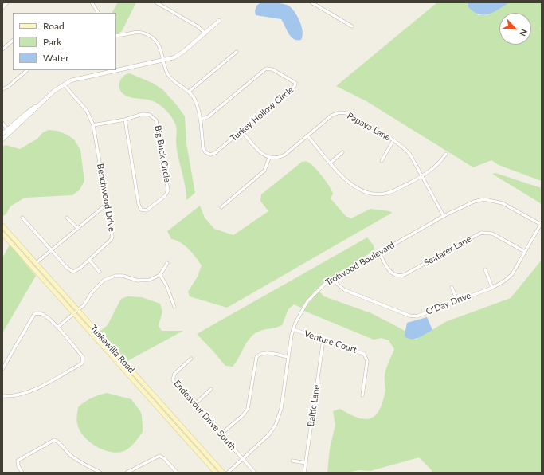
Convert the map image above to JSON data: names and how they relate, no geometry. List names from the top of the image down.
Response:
{
  "streets": {
    "main road": ["Tuskawilla Road"],
    "street": [
      "Turkey Hollow Circle",
      "Papaya Lane",
      "Big Buck Circle",
      "Benchwood Drive",
      "Seafarer Lane",
      "Trotwood Boulevard",
      "O'Day Drive",
      "Venture Court",
      "Baltic Lane",
      "Endeavour Drive South"
    ]
  },
  "crossings": [
    ["Papaya Lane", "Trotwood Boulevard"],
    ["Big Buck Circle", "Benchwood Drive"],
    ["Seafarer Lane", "Trotwood Boulevard"],
    ["Seafarer Lane", "O'Day Drive"],
    ["Trotwood Boulevard", "O'Day Drive"],
    ["Trotwood Boulevard", "Venture Court"],
    ["Trotwood Boulevard", "Endeavour Drive South"],
    ["Venture Court", "Baltic Lane"]
  ],
  "legend": ["Road", "Park", "Water"],
  "north": "bottom right"
}
